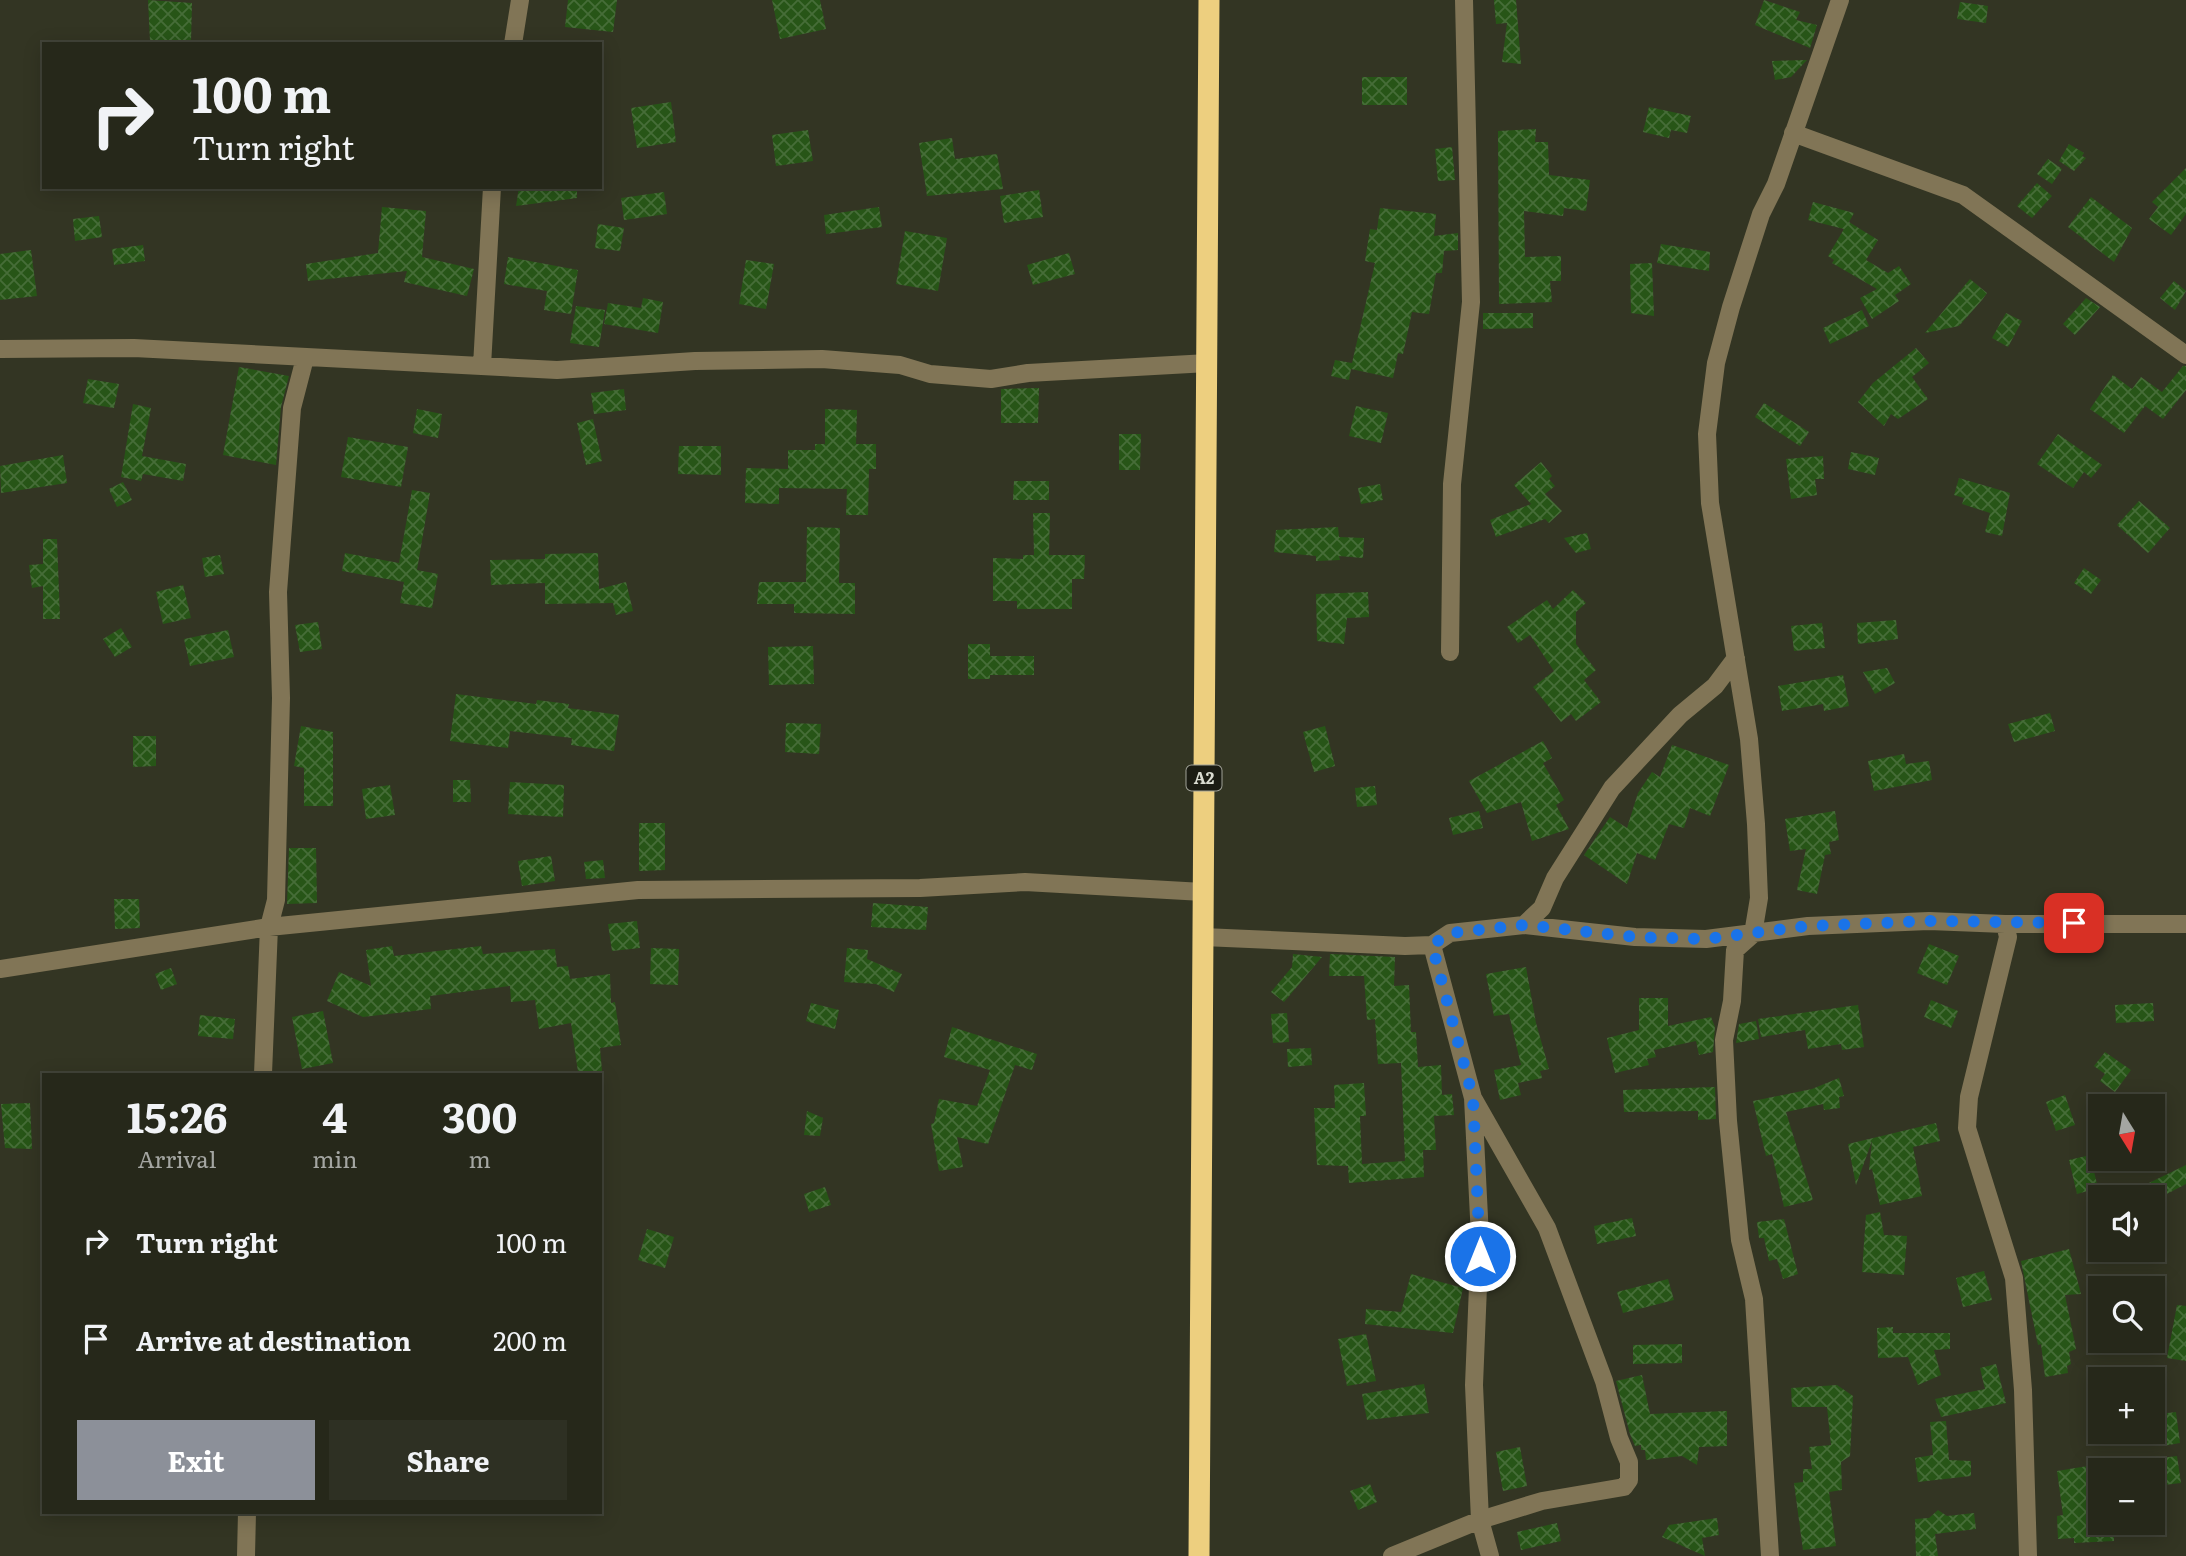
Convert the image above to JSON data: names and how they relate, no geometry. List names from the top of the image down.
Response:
{
  "streets": {
    "highway": ["A2"]
  },
  "north": "bottom",
  "page": {
    "turn": ["100 m", "Turn right"],
    "eta": [
      "15:26",
      "Arrival",
      "4",
      "min",
      "300",
      "m"
    ],
    "map_buttons": ["+", "−"],
    "list": [
      {
        "name": "Turn right",
        "value": "100 m"
      },
      {
        "name": "Arrive at destination",
        "value": "200 m"
      }
    ],
    "buttons": ["Exit", "Share"]
  }
}
